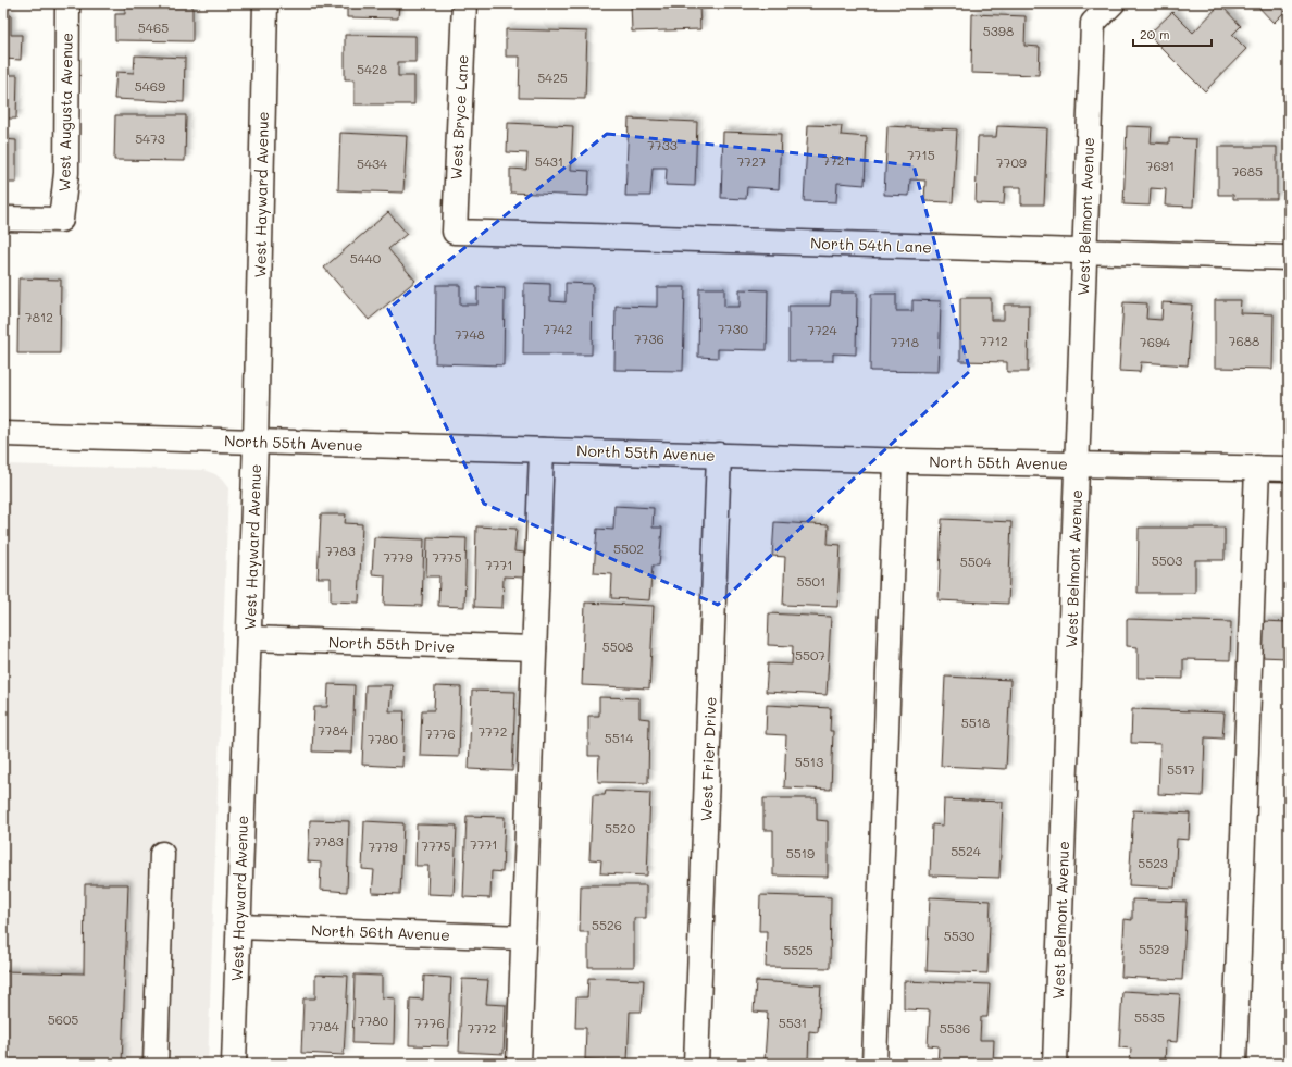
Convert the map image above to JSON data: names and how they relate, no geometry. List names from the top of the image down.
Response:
{
  "streets": {
    "street": [
      "West Augusta Avenue",
      "West Bryce Lane",
      "West Hayward Avenue",
      "West Belmont Avenue",
      "North 54th Lane",
      "North 55th Avenue",
      "North 55th Drive",
      "West Frier Drive",
      "North 56th Avenue"
    ]
  },
  "crossings": [
    ["West Bryce Lane", "North 54th Lane"],
    ["West Hayward Avenue", "North 55th Avenue"],
    ["West Hayward Avenue", "North 55th Drive"],
    ["West Hayward Avenue", "North 56th Avenue"],
    ["West Belmont Avenue", "North 54th Lane"],
    ["West Belmont Avenue", "North 55th Avenue"],
    ["North 55th Avenue", "West Frier Drive"]
  ],
  "house_numbers": [
    "5465",
    "5398",
    "5428",
    "5425",
    "5469",
    "5473",
    "7733",
    "7715",
    "7721",
    "5431",
    "7727",
    "7709",
    "5434",
    "7691",
    "7685",
    "5440",
    "7812",
    "7742",
    "7730",
    "7724",
    "7748",
    "7736",
    "7712",
    "7688",
    "7718",
    "7694",
    "5502",
    "7783",
    "7779",
    "7775",
    "5503",
    "5504",
    "7771",
    "5501",
    "5508",
    "5507",
    "5518",
    "7784",
    "7772",
    "7776",
    "5514",
    "7780",
    "5513",
    "5517",
    "5520",
    "7783",
    "7771",
    "7775",
    "7779",
    "5524",
    "5519",
    "5523",
    "5526",
    "5530",
    "5529",
    "5525",
    "5535",
    "5605",
    "7780",
    "7776",
    "5531",
    "7784",
    "7772",
    "5536"
  ],
  "scale_bar": "20 m"
}
